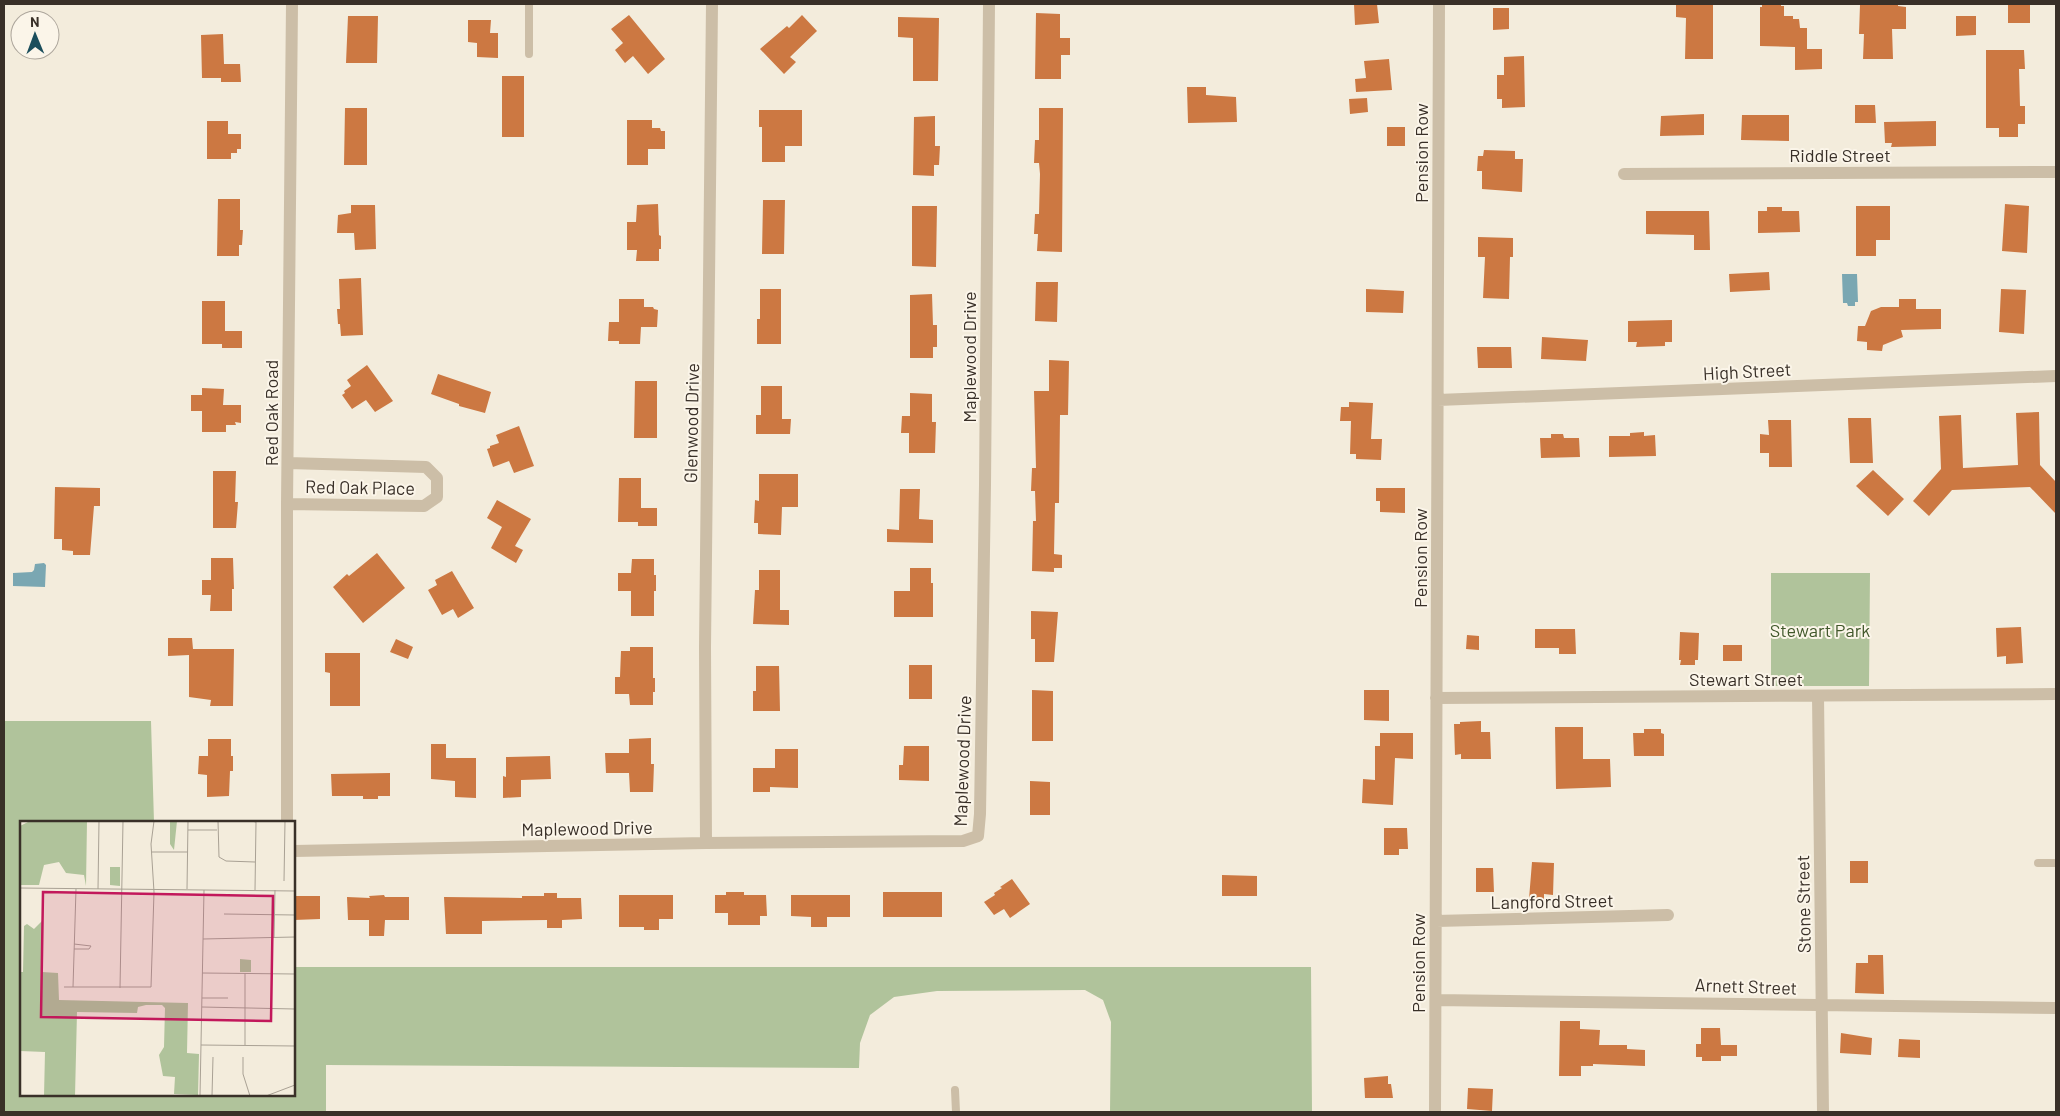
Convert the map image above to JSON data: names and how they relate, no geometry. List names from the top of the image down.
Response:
{
  "streets": {
    "street": [
      "Pension Row",
      "Riddle Street",
      "Maplewood Drive",
      "High Street",
      "Red Oak Road",
      "Glenwood Drive",
      "Red Oak Place",
      "Stewart Street",
      "Langford Street",
      "Stone Street",
      "Arnett Street"
    ]
  },
  "crossings": [
    ["Pension Row", "High Street"],
    ["Pension Row", "Stewart Street"],
    ["Pension Row", "Langford Street"],
    ["Pension Row", "Arnett Street"],
    ["Maplewood Drive", "Glenwood Drive"],
    ["Red Oak Road", "Red Oak Place"],
    ["Stewart Street", "Stone Street"],
    ["Stone Street", "Arnett Street"]
  ],
  "parks": ["Stewart Park"],
  "north": "top"
}
